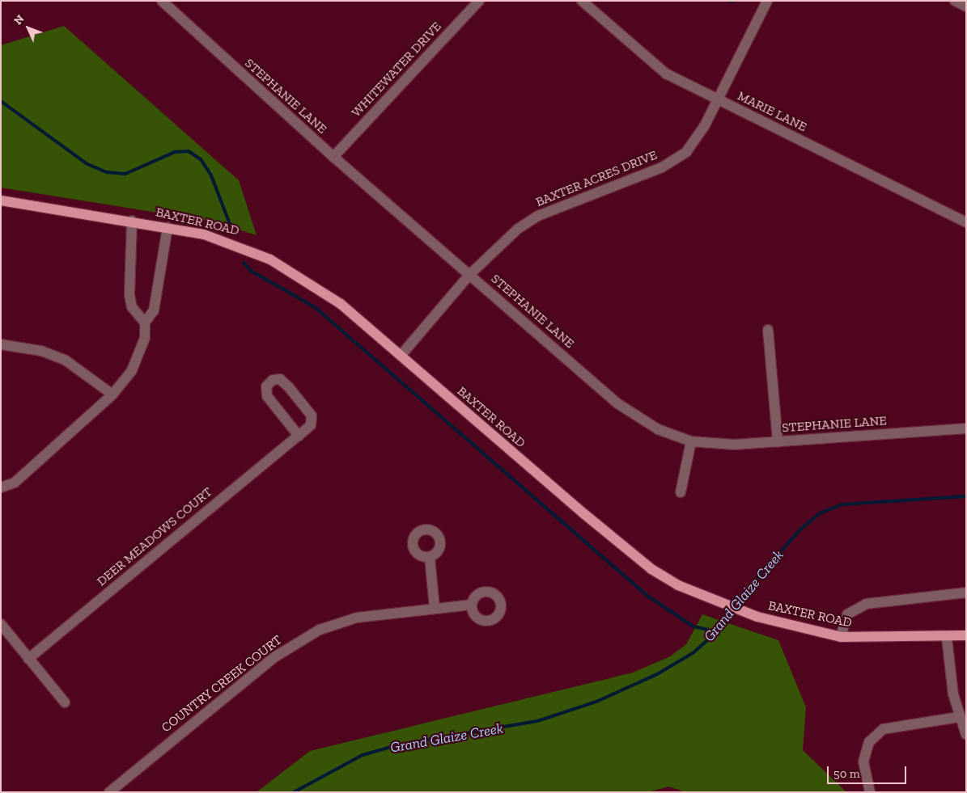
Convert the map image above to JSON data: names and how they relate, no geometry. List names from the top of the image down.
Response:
{
  "streets": {
    "main road": ["BAXTER ROAD"],
    "street": [
      "WHITEWATER DRIVE",
      "STEPHANIE LANE",
      "MARIE LANE",
      "BAXTER ACRES DRIVE",
      "DEER MEADOWS COURT",
      "COUNTRY CREEK COURT"
    ]
  },
  "crossings": [
    ["WHITEWATER DRIVE", "STEPHANIE LANE"],
    ["STEPHANIE LANE", "BAXTER ACRES DRIVE"],
    ["MARIE LANE", "BAXTER ACRES DRIVE"],
    ["BAXTER ACRES DRIVE", "BAXTER ROAD"]
  ],
  "water": ["Grand Glaize Creek"],
  "scale_bar": "50 m",
  "north": "top left"
}
